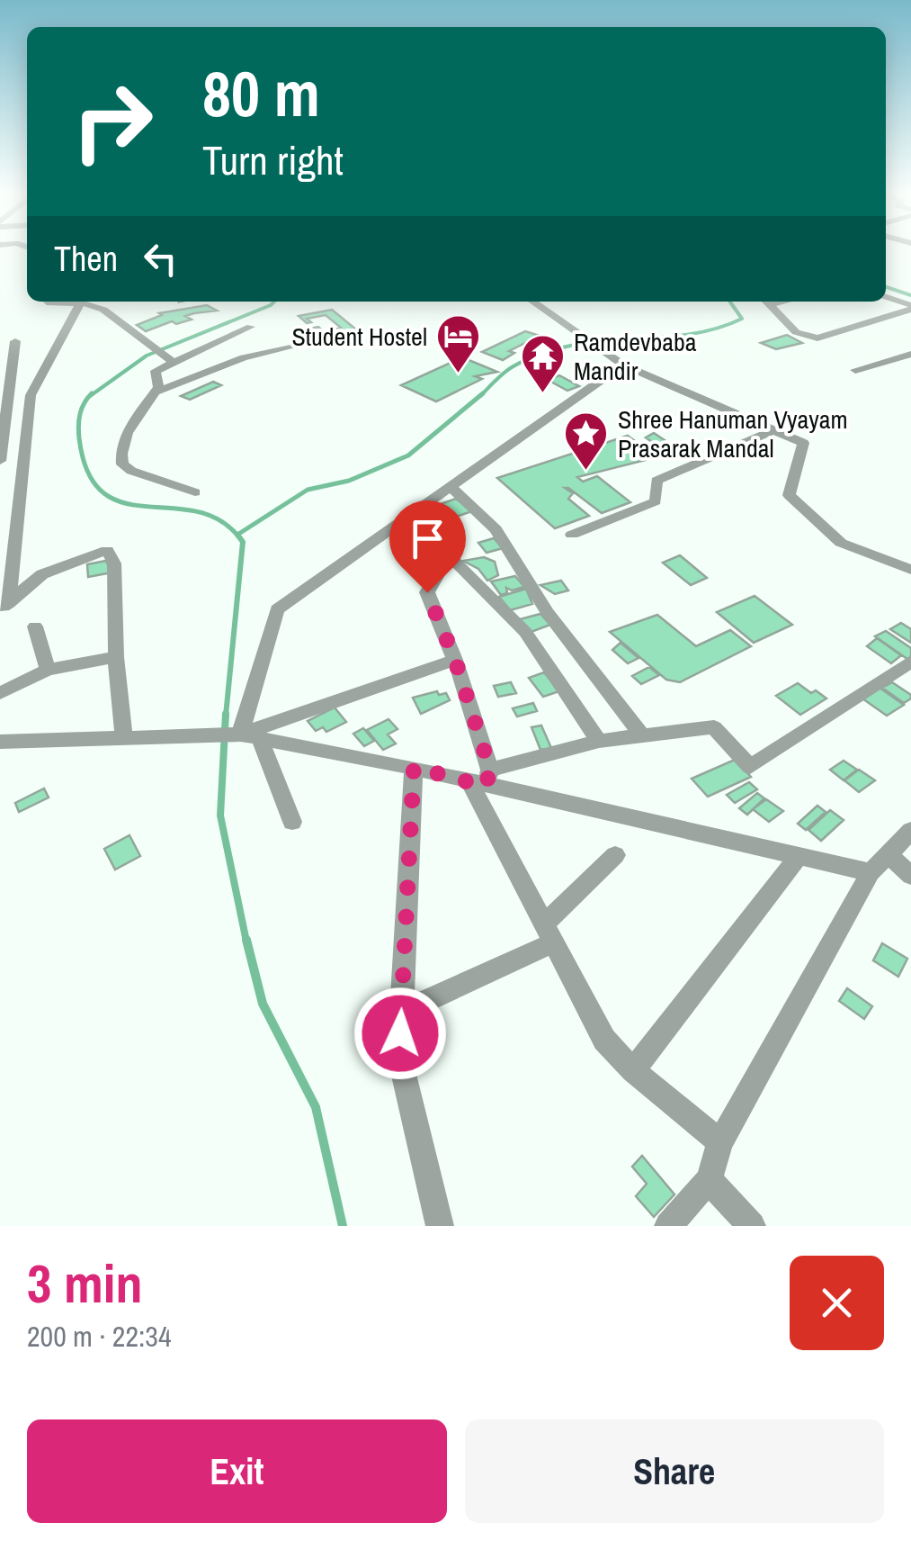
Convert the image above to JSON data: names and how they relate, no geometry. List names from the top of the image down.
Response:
{
  "places": {
    "hotel": ["Student Hostel"],
    "temple": ["Ramdevbaba Mandir"],
    "place": ["Shree Hanuman Vyayam Prasarak Mandal"]
  },
  "page": {
    "turn": ["80 m", "Turn right"],
    "then": "Then",
    "heading": ["3 min", "200 m · 22:34"],
    "buttons": ["Exit", "Share"]
  }
}
